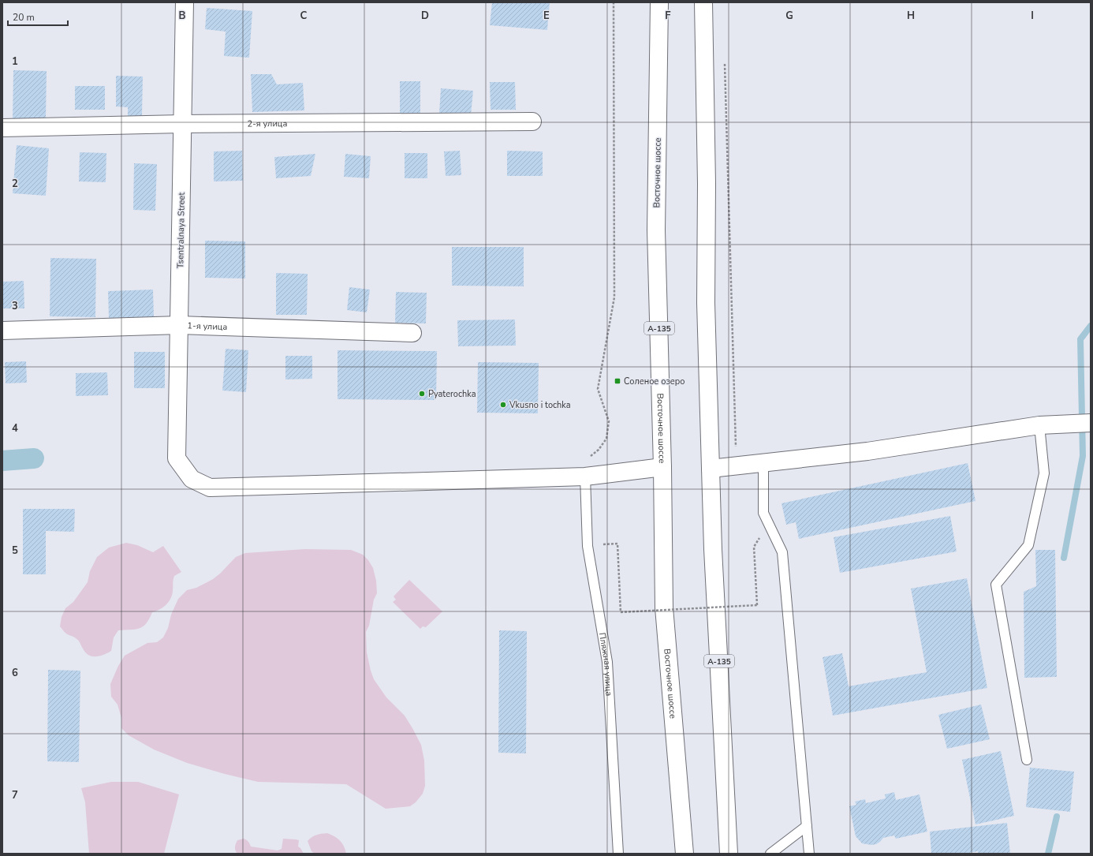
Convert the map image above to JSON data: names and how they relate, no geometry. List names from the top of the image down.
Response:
{
  "streets": {
    "main road": [
      "2-я улица",
      "Восточное шоссе",
      "Tsentralnaya Street",
      "1-я улица",
      "А-135"
    ],
    "lane": ["Пляжная улица"]
  },
  "crossings": [
    ["2-я улица", "Tsentralnaya Street"],
    ["Tsentralnaya Street", "1-я улица"],
    ["Tsentralnaya Street", "Пляжная улица"]
  ],
  "places": {
    "transit": ["Соленое озеро"],
    "other": ["Pyaterochka", "Vkusno i tochka"]
  },
  "scale_bar": "20 m",
  "grid": {
    "columns": [
      "B",
      "C",
      "D",
      "E",
      "F",
      "G",
      "H",
      "I"
    ],
    "rows": [
      "1",
      "2",
      "3",
      "4",
      "5",
      "6",
      "7"
    ]
  }
}
